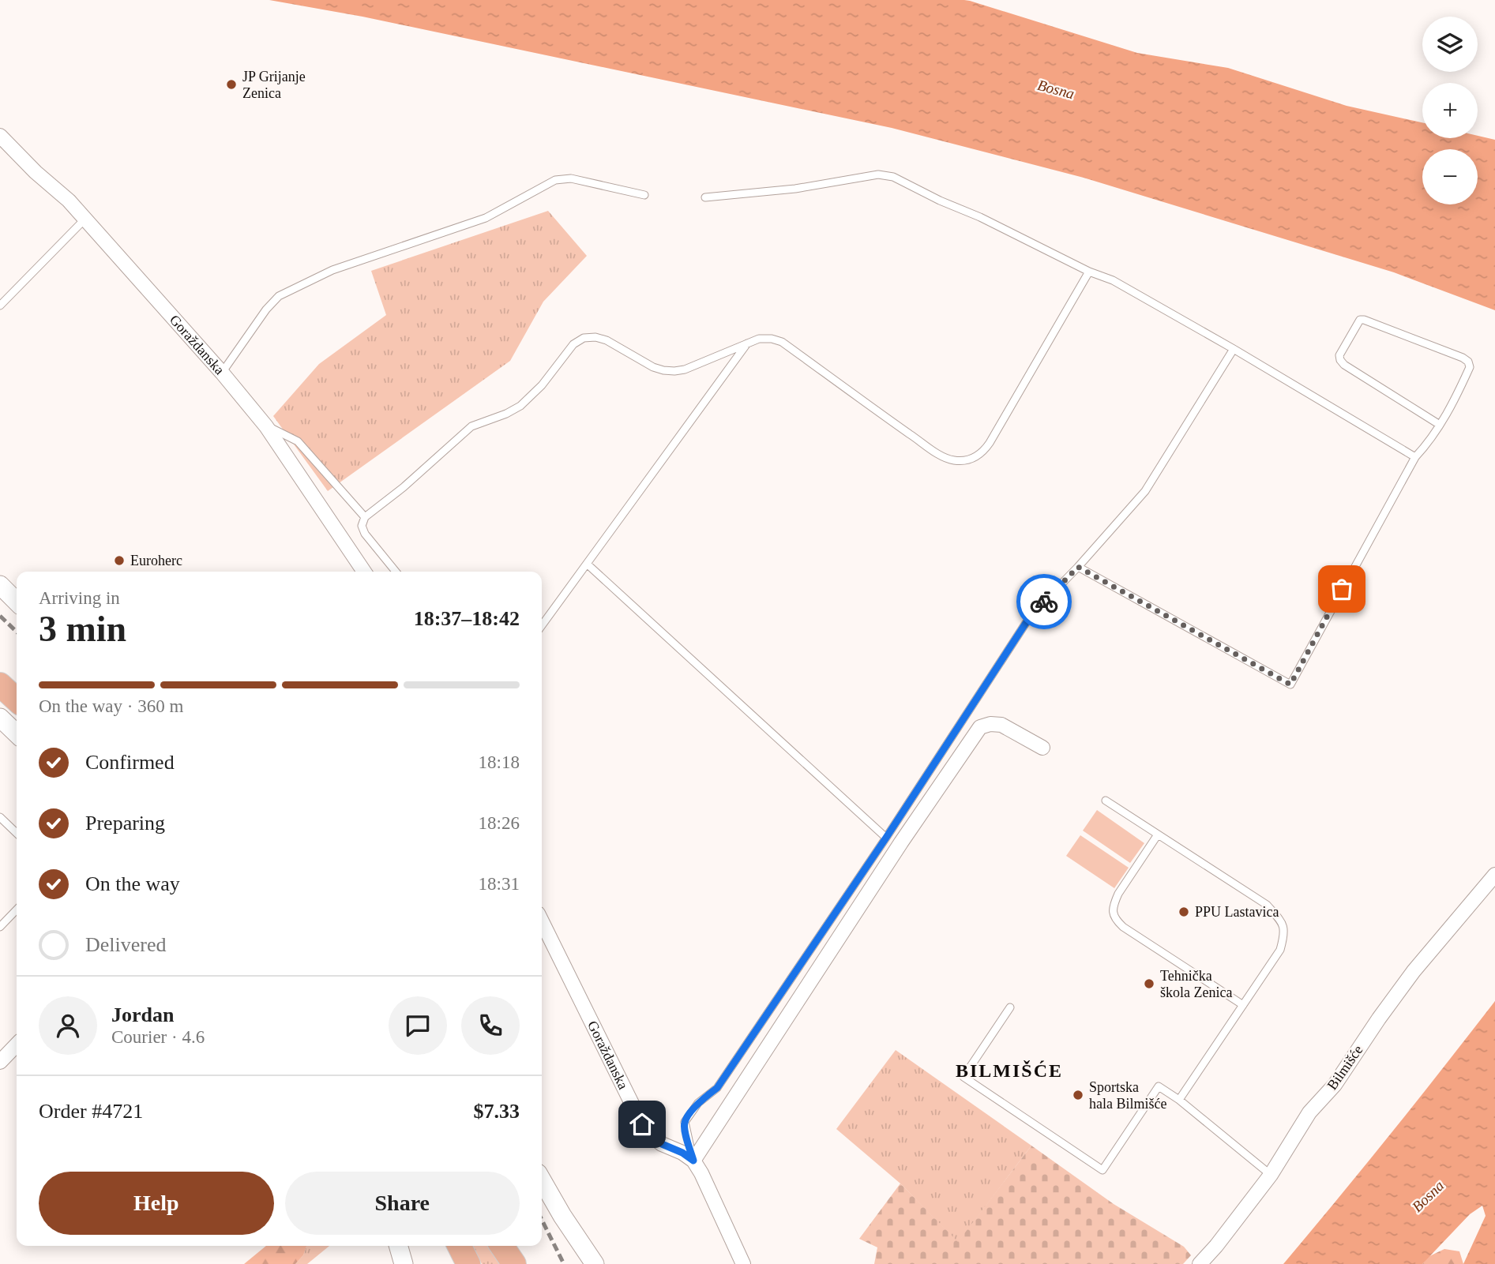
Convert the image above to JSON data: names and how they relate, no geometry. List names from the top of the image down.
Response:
{
  "streets": {
    "street": ["Goraždanska", "Bilmišće"]
  },
  "districts": ["BILMIŠĆE"],
  "water": ["Bosna"],
  "places": [
    "JP Grijanje Zenica",
    "Euroherc",
    "PPU Lastavica",
    "Tehnička škola Zenica",
    "Sportska hala Bilmišće"
  ],
  "page": {
    "map_buttons": ["+", "−"],
    "heading": ["3 min", "Arriving in", "18:37–18:42"],
    "panel": [
      "Jordan",
      "Courier · 4.6",
      "Order #4721",
      "$7.33"
    ],
    "bar": "On the way · 360 m",
    "list": [
      ["Confirmed", "18:18"],
      ["Preparing", "18:26"],
      ["On the way", "18:31"],
      "Delivered"
    ],
    "buttons": ["Help", "Share"]
  }
}
